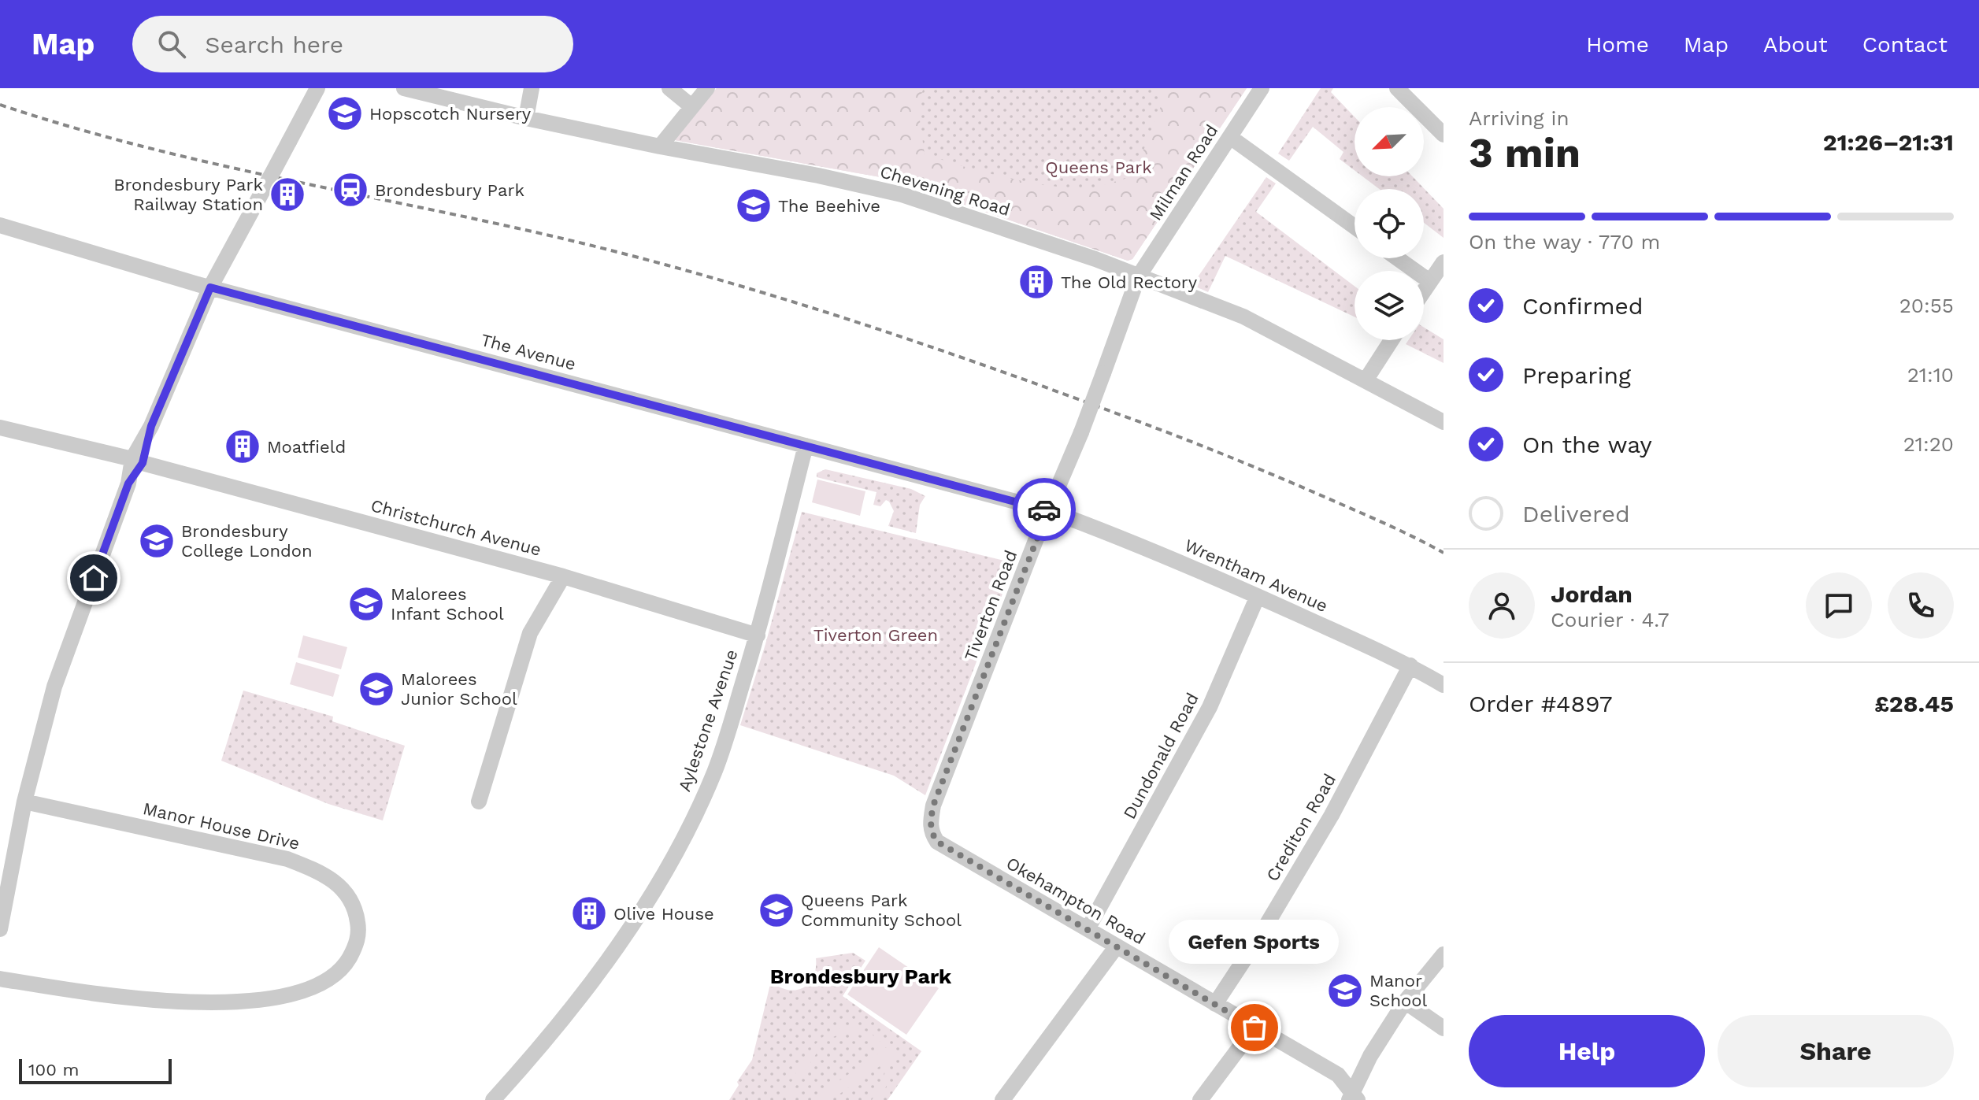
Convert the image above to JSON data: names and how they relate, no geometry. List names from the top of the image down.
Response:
{
  "streets": {
    "street": [
      "Milman Road",
      "Chevening Road",
      "The Avenue",
      "Christchurch Avenue",
      "Wrentham Avenue",
      "Tiverton Road",
      "Aylestone Avenue",
      "Dundonald Road",
      "Manor House Drive",
      "Crediton Road",
      "Okehampton Road"
    ]
  },
  "crossings": [
    ["Milman Road", "Chevening Road"],
    ["Milman Road", "Tiverton Road"],
    ["Chevening Road", "Tiverton Road"],
    ["The Avenue", "Wrentham Avenue"],
    ["The Avenue", "Tiverton Road"],
    ["The Avenue", "Aylestone Avenue"],
    ["Christchurch Avenue", "Aylestone Avenue"],
    ["Wrentham Avenue", "Tiverton Road"],
    ["Wrentham Avenue", "Dundonald Road"],
    ["Wrentham Avenue", "Crediton Road"],
    ["Tiverton Road", "Okehampton Road"],
    ["Dundonald Road", "Okehampton Road"],
    ["Crediton Road", "Okehampton Road"]
  ],
  "districts": ["Brondesbury Park"],
  "parks": ["Queens Park", "Tiverton Green"],
  "places": {
    "school or university": [
      "Hopscotch Nursery",
      "The Beehive",
      "Brondesbury College London",
      "Malorees Infant School",
      "Malorees Junior School",
      "Queens Park Community School",
      "Manor School"
    ],
    "station": ["Brondesbury Park"],
    "building": [
      "Brondesbury Park Railway Station",
      "The Old Rectory",
      "Moatfield",
      "Olive House"
    ],
    "other": ["Gefen Sports"]
  },
  "scale_bar": "100 m",
  "north": "bottom left",
  "page": {
    "header": "Map",
    "search": "Search here",
    "nav": [
      "Home",
      "Map",
      "About",
      "Contact"
    ],
    "heading": ["3 min", "Arriving in", "21:26–21:31"],
    "panel": [
      "Jordan",
      "Courier · 4.7",
      "Order #4897",
      "£28.45"
    ],
    "bar": "On the way · 770 m",
    "list": [
      ["Confirmed", "20:55"],
      ["Preparing", "21:10"],
      ["On the way", "21:20"],
      "Delivered"
    ],
    "bubble": "Gefen Sports",
    "buttons": ["Help", "Share"],
    "scale": "100 m"
  }
}
